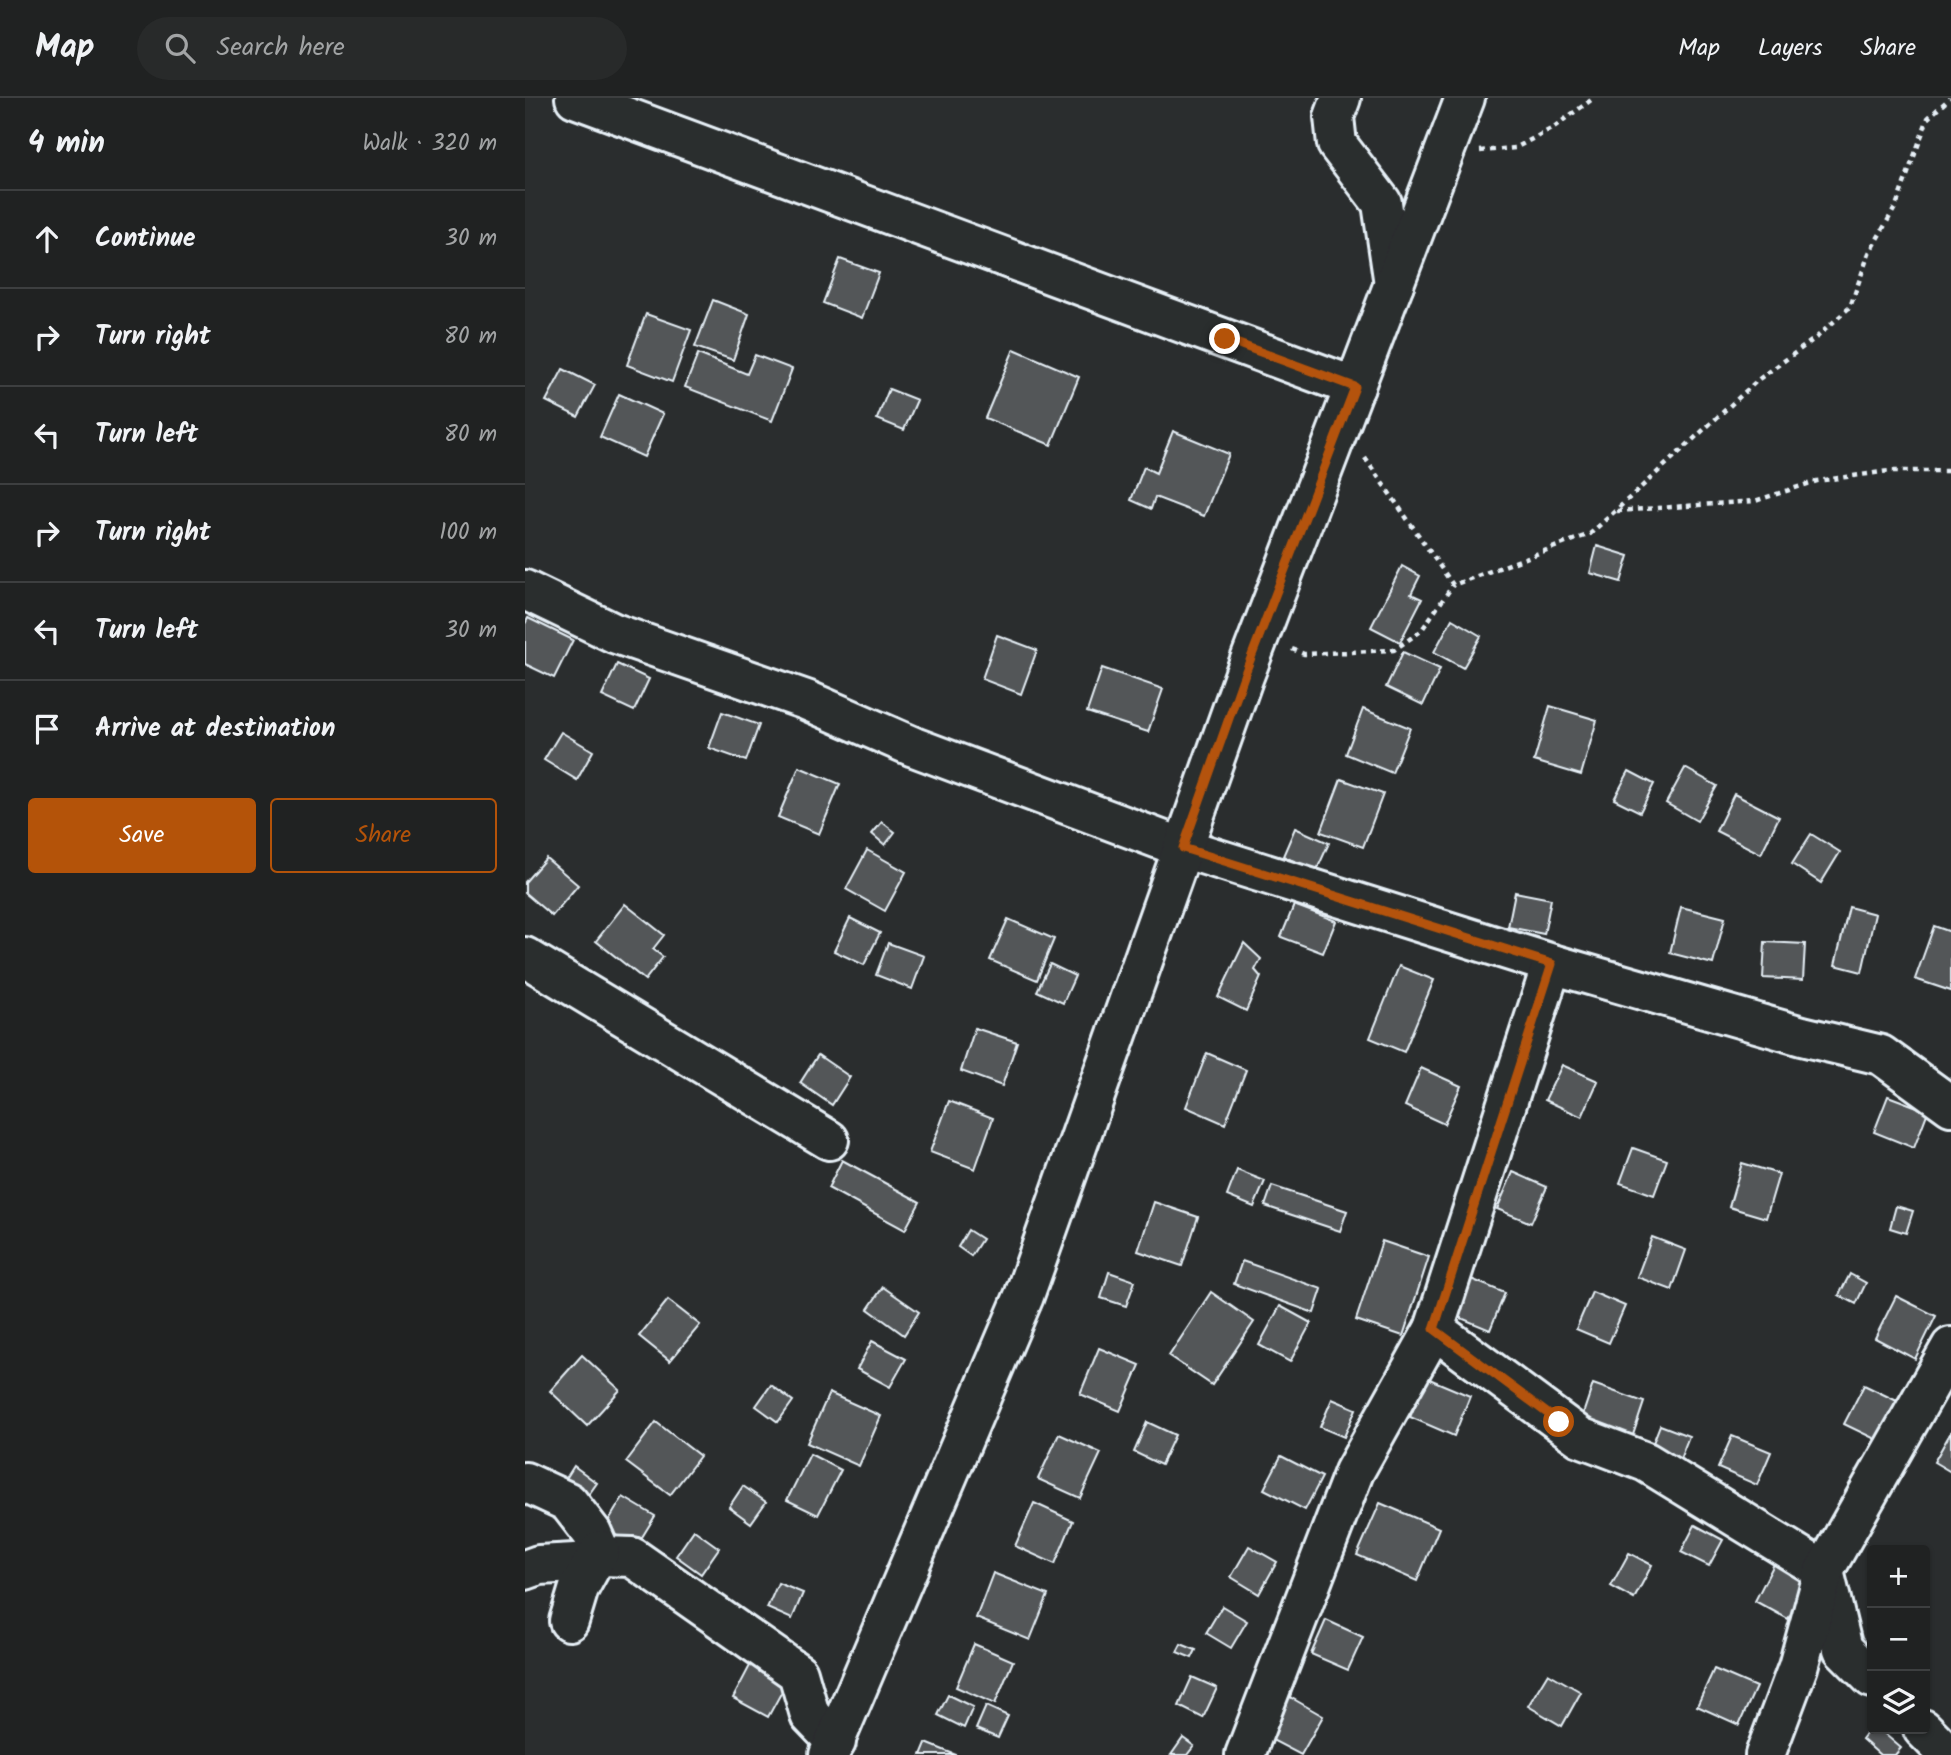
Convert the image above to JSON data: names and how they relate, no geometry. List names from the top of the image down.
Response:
{
  "page": {
    "header": "Map",
    "search": "Search here",
    "nav": ["Map", "Layers", "Share"],
    "heading": ["4 min", "Walk · 320 m"],
    "list": [
      ["Continue", "30 m"],
      ["Turn right", "80 m"],
      ["Turn left", "80 m"],
      ["Turn right", "100 m"],
      ["Turn left", "30 m"],
      "Arrive at destination"
    ],
    "buttons": ["Save", "Share"],
    "map_buttons": ["+", "−"]
  }
}
